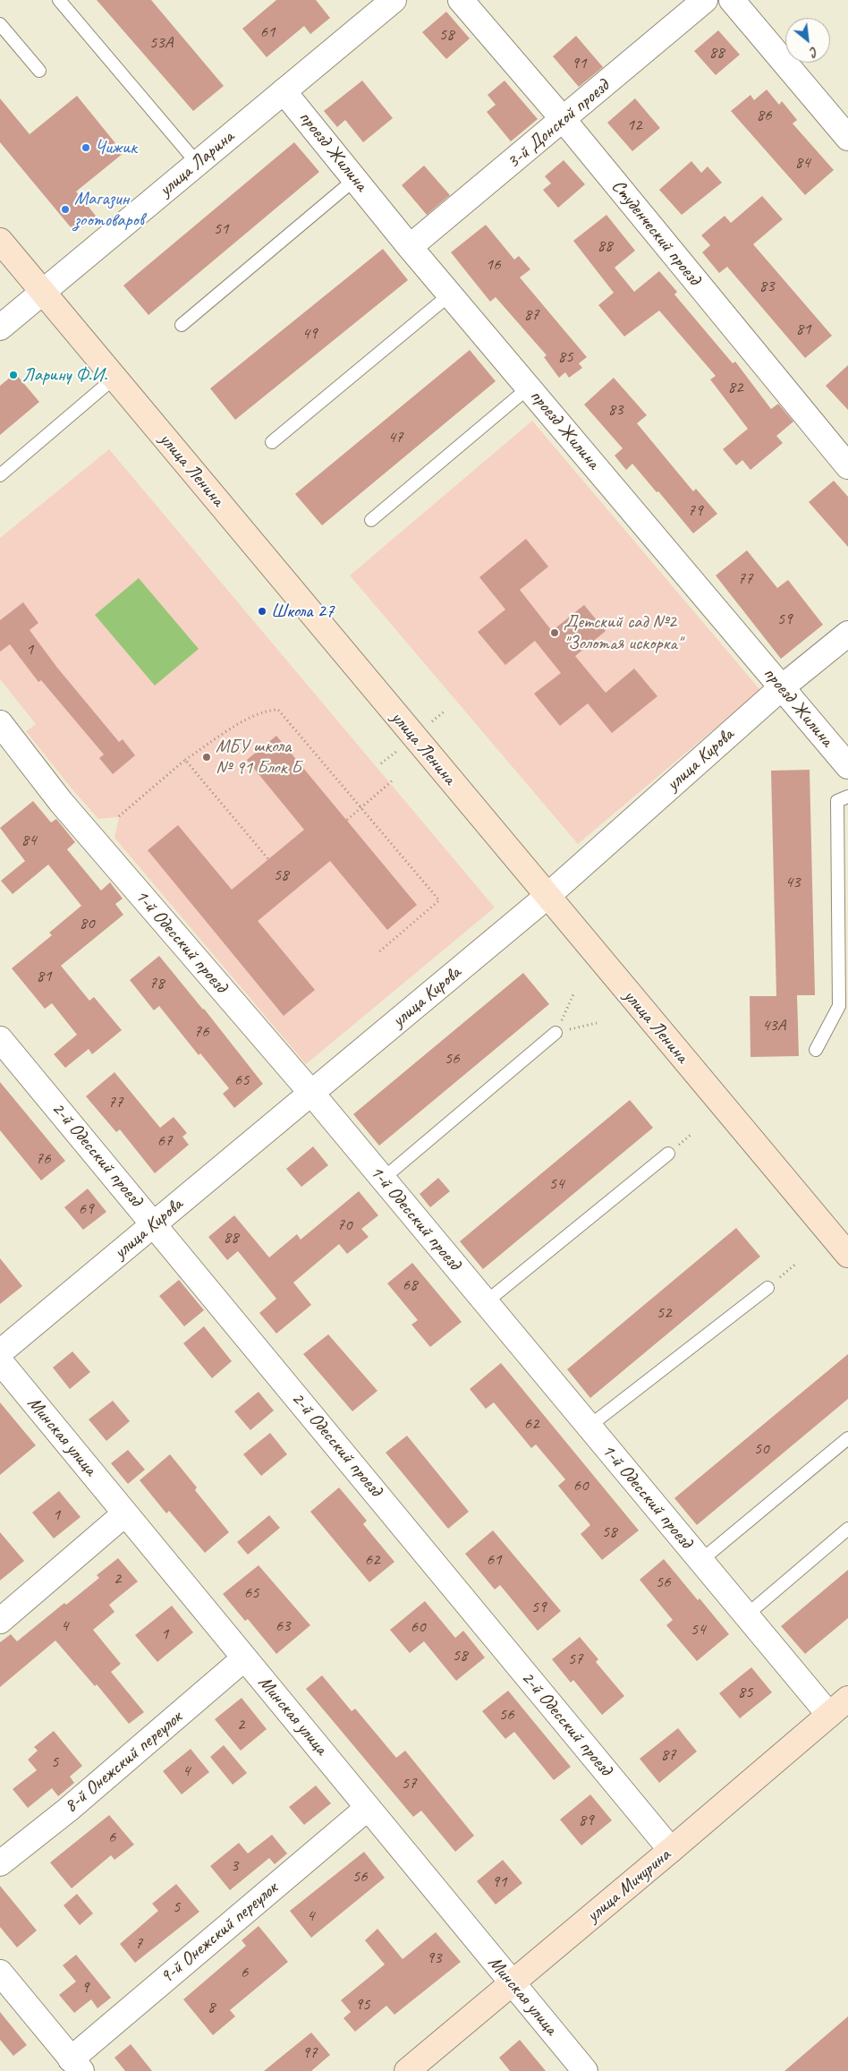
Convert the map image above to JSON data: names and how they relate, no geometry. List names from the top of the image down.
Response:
{
  "streets": {
    "main road": ["улица Ленина", "улица Мичурина"],
    "street": [
      "3-й Донской проезд",
      "проезд Жилина",
      "улица Ларина",
      "Студенческий проезд",
      "улица Кирова",
      "1-й Одесский проезд",
      "2-й Одесский проезд",
      "Минская улица",
      "8-й Онежский переулок",
      "9-й Онежский переулок"
    ]
  },
  "crossings": [
    ["3-й Донской проезд", "проезд Жилина"],
    ["3-й Донской проезд", "Студенческий проезд"],
    ["проезд Жилина", "улица Ларина"],
    ["проезд Жилина", "улица Кирова"],
    ["улица Ларина", "улица Ленина"],
    ["улица Ленина", "улица Кирова"],
    ["улица Кирова", "1-й Одесский проезд"],
    ["улица Кирова", "2-й Одесский проезд"],
    ["1-й Одесский проезд", "улица Мичурина"],
    ["2-й Одесский проезд", "улица Мичурина"],
    ["Минская улица", "8-й Онежский переулок"],
    ["Минская улица", "улица Мичурина"],
    ["Минская улица", "9-й Онежский переулок"]
  ],
  "places": [
    "Чижик",
    "Магазин зоотоваров",
    "Ларину Ф.И.",
    "Школа 27",
    "Детский сад №2 \"Золотая искорка\"",
    "МБУ школа № 91 Блок Б"
  ],
  "house_numbers": [
    "61",
    "58",
    "53А",
    "88",
    "91",
    "86",
    "12",
    "84",
    "51",
    "88",
    "16",
    "83",
    "87",
    "81",
    "49",
    "85",
    "82",
    "83",
    "47",
    "79",
    "77",
    "59",
    "1",
    "84",
    "58",
    "43",
    "80",
    "81",
    "78",
    "43А",
    "76",
    "56",
    "65",
    "77",
    "67",
    "76",
    "54",
    "69",
    "70",
    "88",
    "68",
    "52",
    "62",
    "50",
    "60",
    "1",
    "58",
    "62",
    "61",
    "2",
    "56",
    "65",
    "59",
    "4",
    "63",
    "60",
    "54",
    "1",
    "58",
    "57",
    "85",
    "56",
    "2",
    "87",
    "5",
    "4",
    "57",
    "89",
    "6",
    "3",
    "56",
    "91",
    "5",
    "4",
    "7",
    "93",
    "6",
    "9",
    "95",
    "8",
    "97"
  ],
  "north": "bottom right"
}
